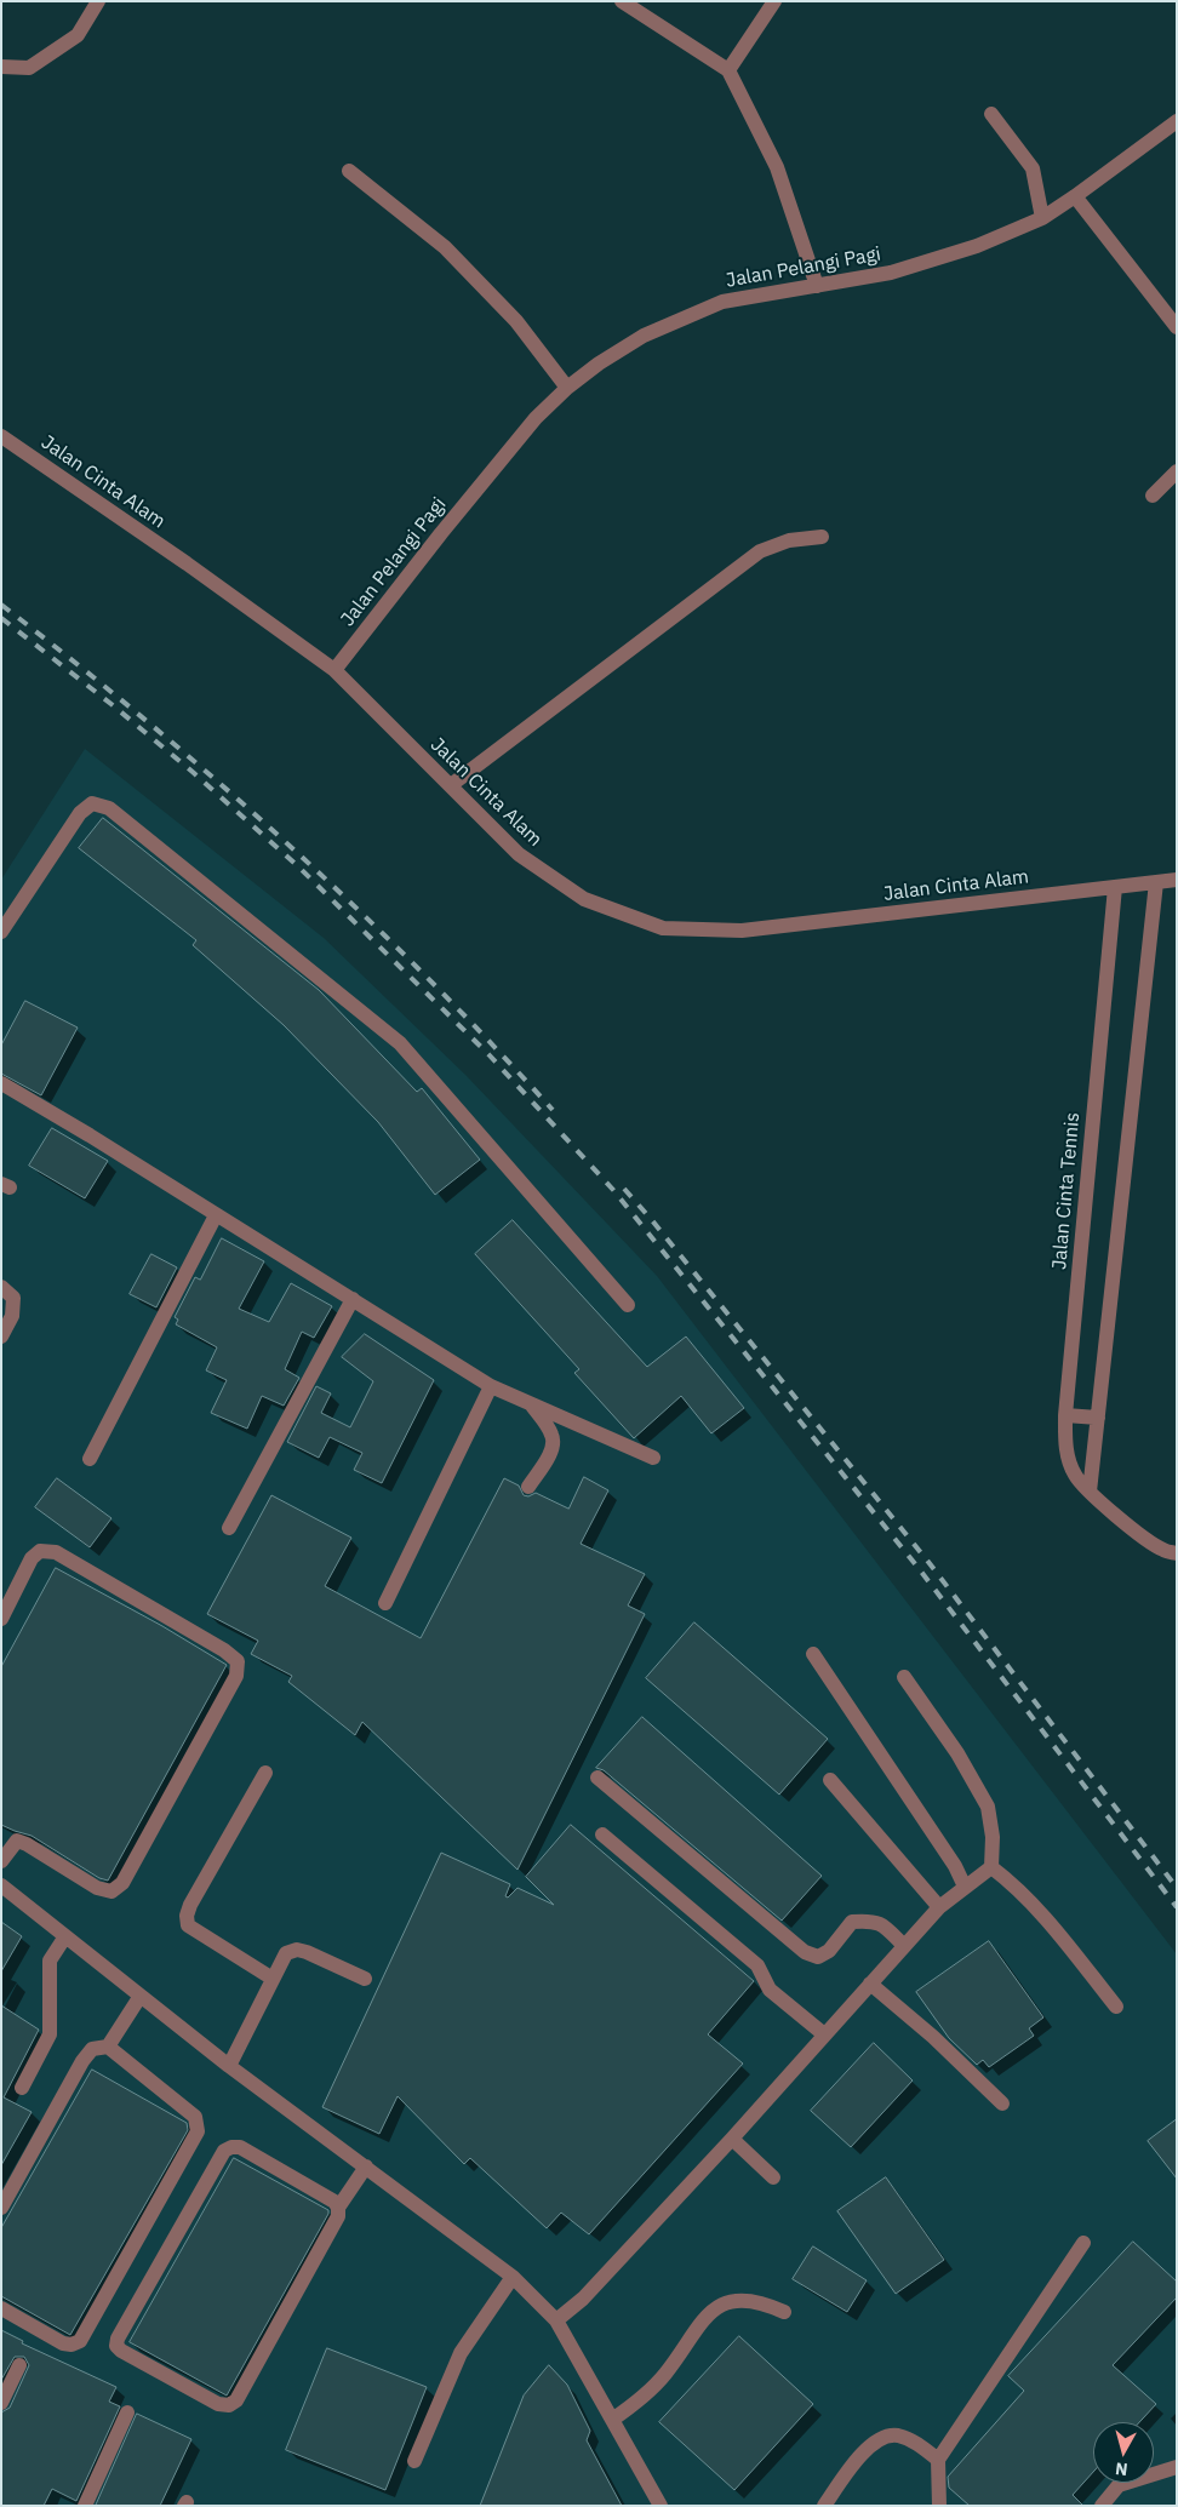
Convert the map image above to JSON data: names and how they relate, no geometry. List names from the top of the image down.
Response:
{
  "streets": {
    "street": ["Jalan Pelangi Pagi", "Jalan Cinta Alam", "Jalan Cinta Tennis"]
  },
  "crossings": [
    ["Jalan Pelangi Pagi", "Jalan Cinta Alam"],
    ["Jalan Cinta Alam", "Jalan Cinta Tennis"]
  ],
  "north": "bottom"
}
